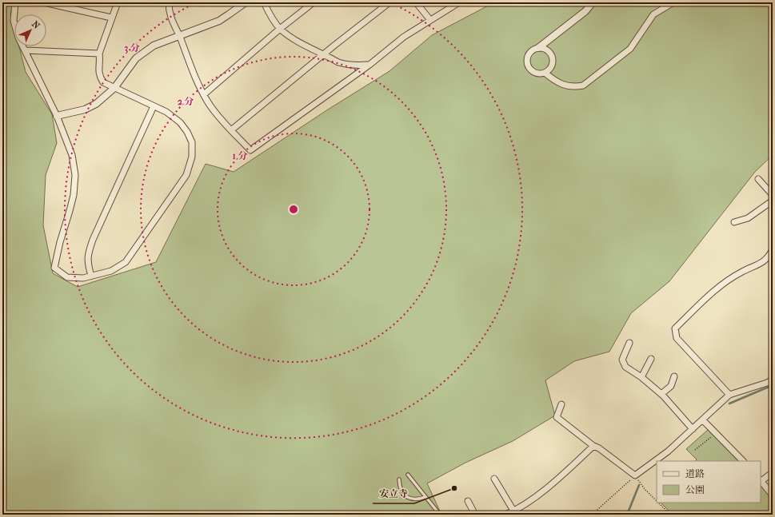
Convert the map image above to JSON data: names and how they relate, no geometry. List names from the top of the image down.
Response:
{
  "places": ["安立寺"],
  "legend": ["道路", "公園"],
  "north": "top right",
  "rings": ["3 分", "2 分", "1 分"]
}
